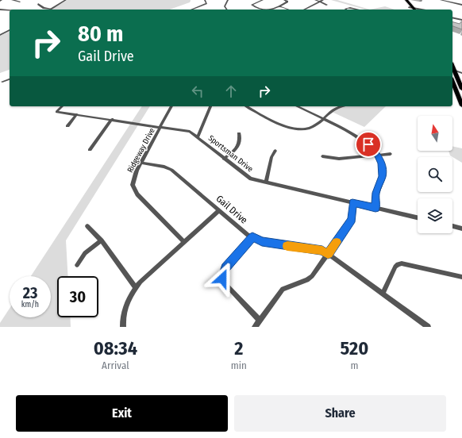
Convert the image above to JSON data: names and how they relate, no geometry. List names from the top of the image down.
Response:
{
  "streets": {
    "street": ["Ridgeway Drive", "Sportsman Drive", "Gail Drive"]
  },
  "crossings": [
    ["Ridgeway Drive", "Sportsman Drive"],
    ["Ridgeway Drive", "Gail Drive"]
  ],
  "north": "top",
  "page": {
    "turn": ["80 m", "Gail Drive"],
    "speed": "23 km/h",
    "limit": "30",
    "eta": [
      "08:34",
      "Arrival",
      "2",
      "min",
      "520",
      "m"
    ],
    "buttons": ["Exit", "Share"]
  }
}
